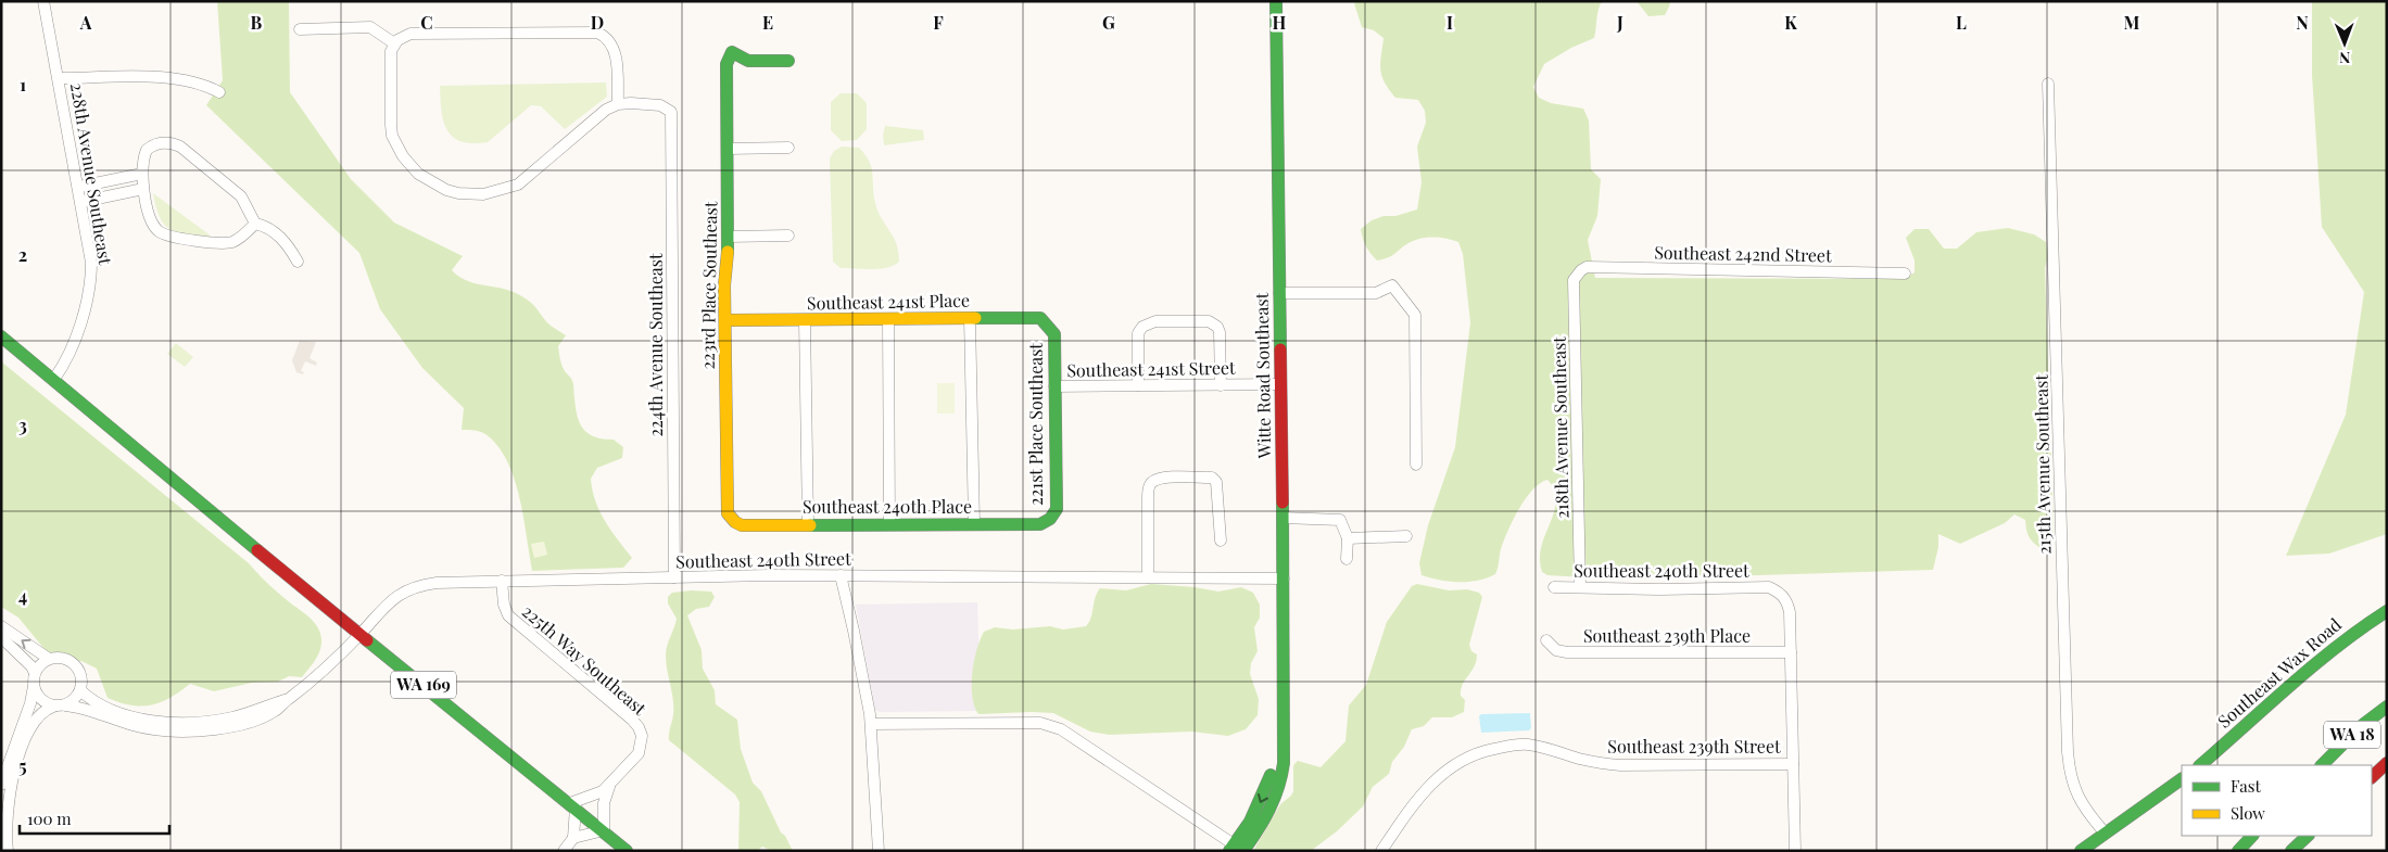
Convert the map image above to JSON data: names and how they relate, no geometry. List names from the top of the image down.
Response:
{
  "streets": {
    "main road": [
      "223rd Place Southeast",
      "Southeast 241st Place",
      "Witte Road Southeast",
      "221st Place Southeast",
      "Southeast 240th Place",
      "Southeast Wax Road",
      "WA 169",
      "WA 18"
    ],
    "street": [
      "228th Avenue Southeast",
      "Southeast 242nd Street",
      "224th Avenue Southeast",
      "Southeast 241st Street",
      "218th Avenue Southeast",
      "215th Avenue Southeast",
      "Southeast 240th Street",
      "Southeast 239th Place",
      "225th Way Southeast",
      "Southeast 239th Street"
    ]
  },
  "crossings": [
    ["228th Avenue Southeast", "WA 169"],
    ["Southeast 242nd Street", "218th Avenue Southeast"],
    ["223rd Place Southeast", "Southeast 241st Place"],
    ["223rd Place Southeast", "Southeast 240th Place"],
    ["Southeast 241st Place", "221st Place Southeast"],
    ["224th Avenue Southeast", "Southeast 240th Street"],
    ["Southeast 241st Street", "Witte Road Southeast"],
    ["Southeast 241st Street", "221st Place Southeast"],
    ["Witte Road Southeast", "Southeast 240th Street"],
    ["221st Place Southeast", "Southeast 240th Place"],
    ["218th Avenue Southeast", "Southeast 240th Street"],
    ["Southeast 240th Street", "Southeast 239th Place"],
    ["Southeast 240th Street", "225th Way Southeast"],
    ["Southeast 240th Street", "WA 169"]
  ],
  "legend": ["Fast", "Slow"],
  "scale_bar": "100 m",
  "north": "bottom",
  "grid": {
    "columns": [
      "A",
      "B",
      "C",
      "D",
      "E",
      "F",
      "G",
      "H",
      "I",
      "J",
      "K",
      "L",
      "M",
      "N"
    ],
    "rows": [
      "1",
      "2",
      "3",
      "4",
      "5"
    ]
  }
}
